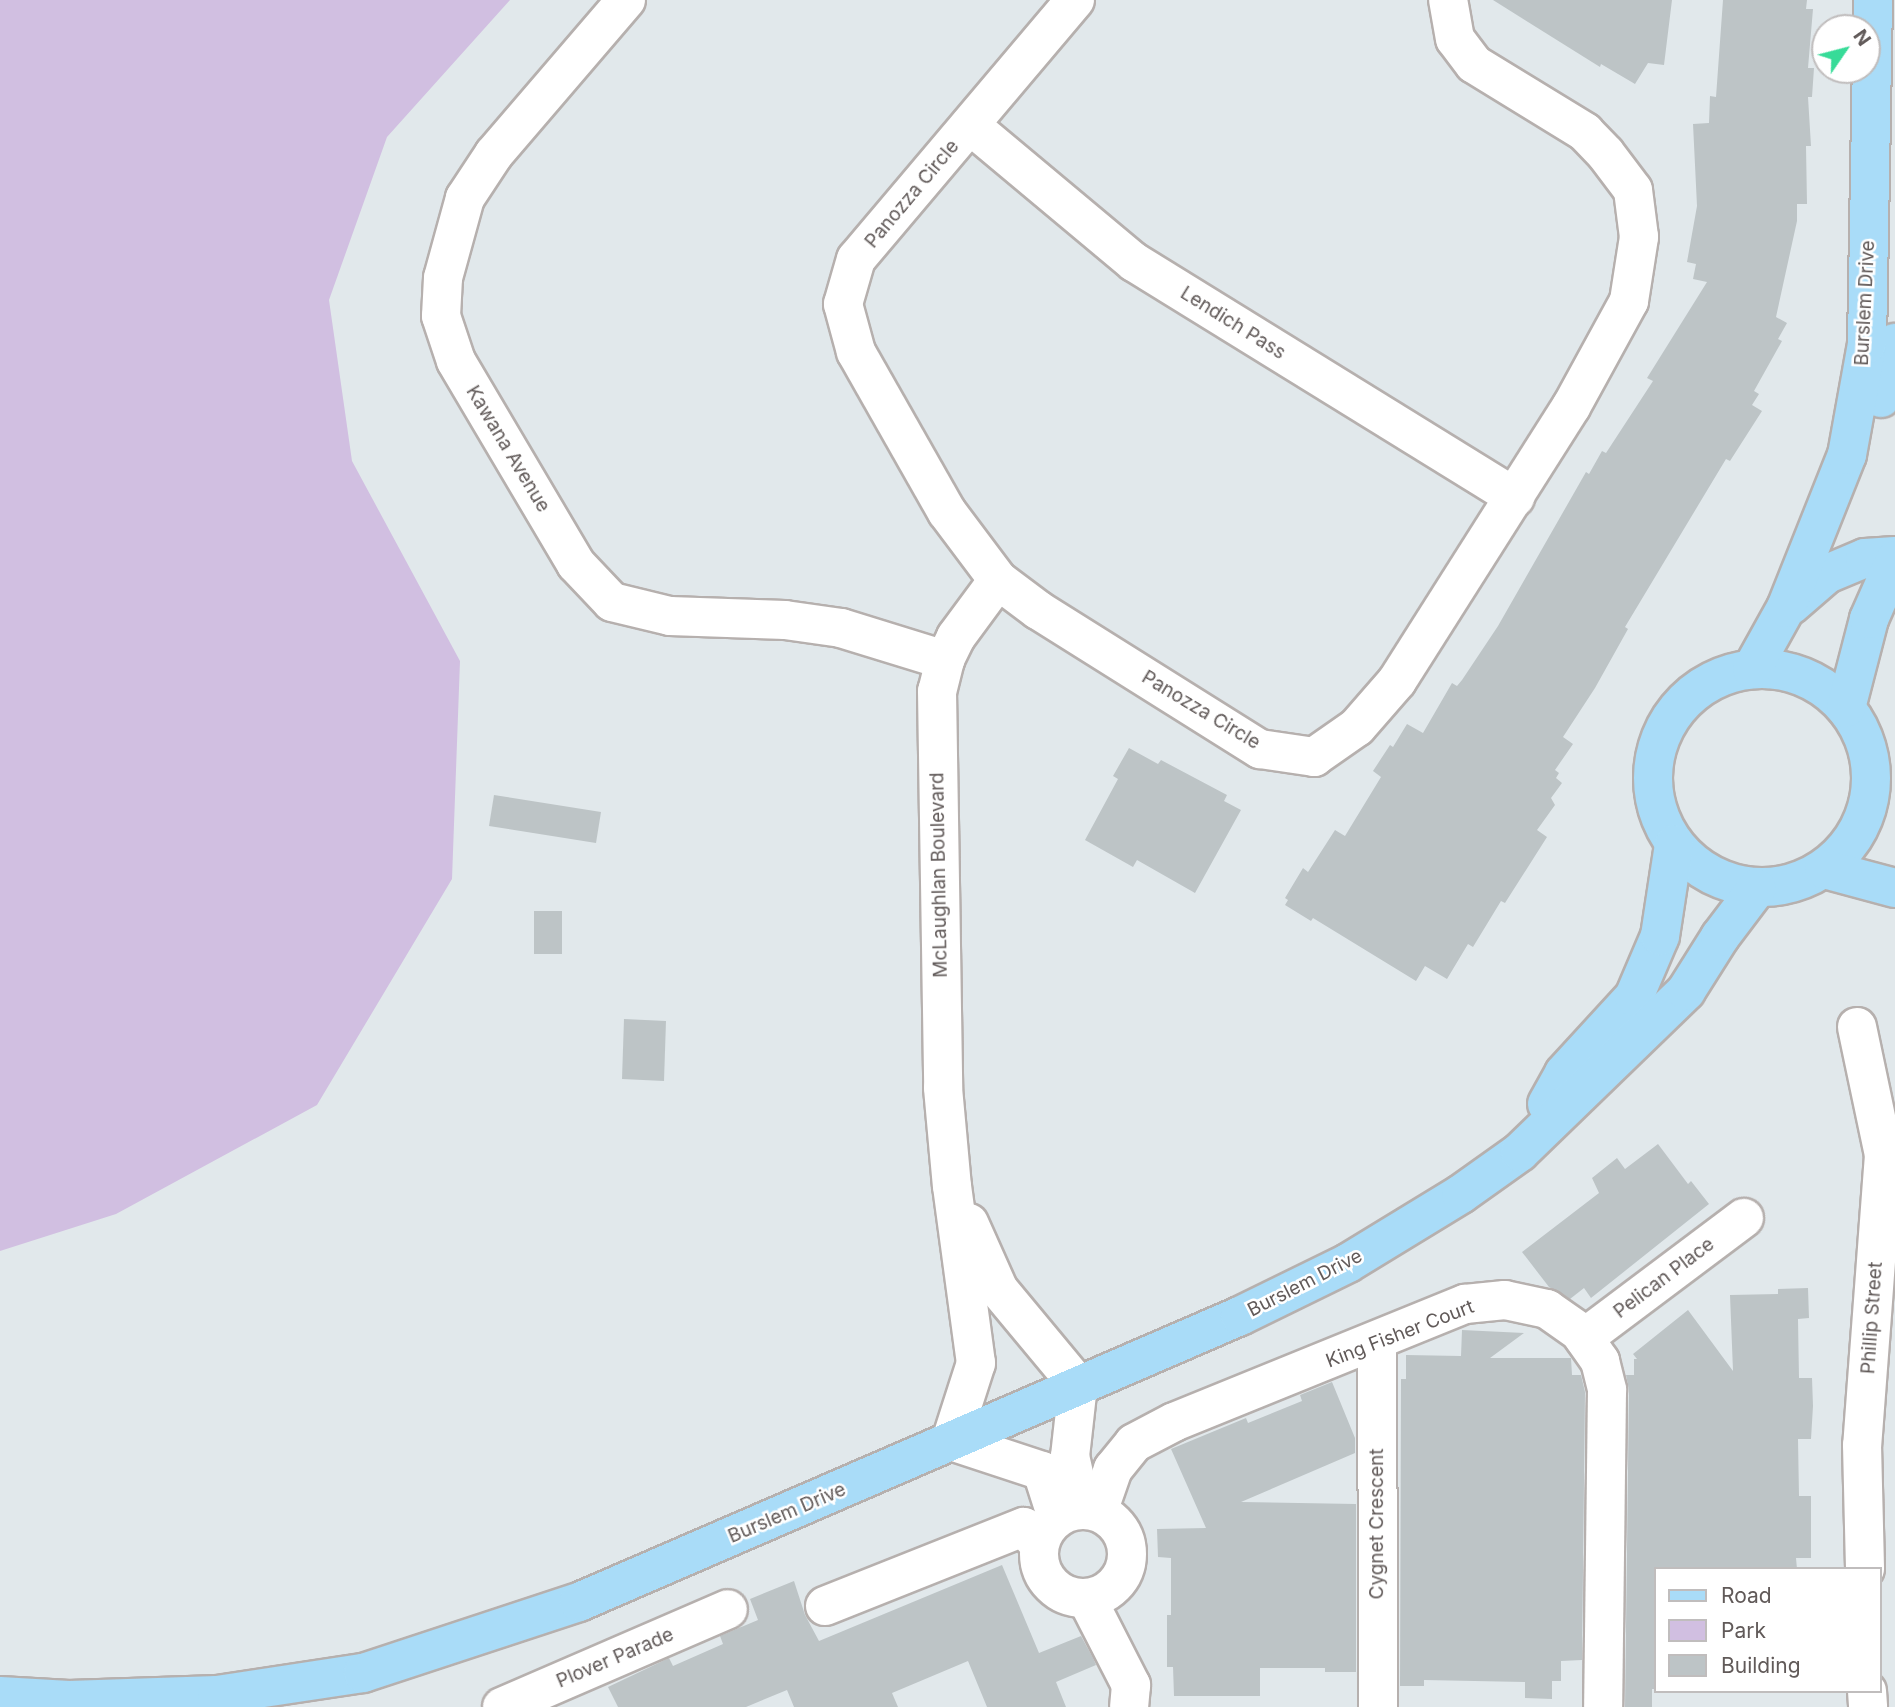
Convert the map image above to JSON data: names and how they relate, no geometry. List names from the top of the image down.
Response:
{
  "streets": {
    "main road": ["Burslem Drive"],
    "street": [
      "Panozza Circle",
      "Lendich Pass",
      "Kawana Avenue",
      "McLaughlan Boulevard",
      "Pelican Place",
      "Phillip Street",
      "King Fisher Court",
      "Cygnet Crescent",
      "Plover Parade"
    ]
  },
  "crossings": [
    ["Panozza Circle", "Lendich Pass"],
    ["Panozza Circle", "McLaughlan Boulevard"],
    ["Burslem Drive", "McLaughlan Boulevard"],
    ["Kawana Avenue", "McLaughlan Boulevard"],
    ["Pelican Place", "King Fisher Court"],
    ["King Fisher Court", "Cygnet Crescent"]
  ],
  "legend": ["Road", "Park", "Building"],
  "north": "top right"
}
